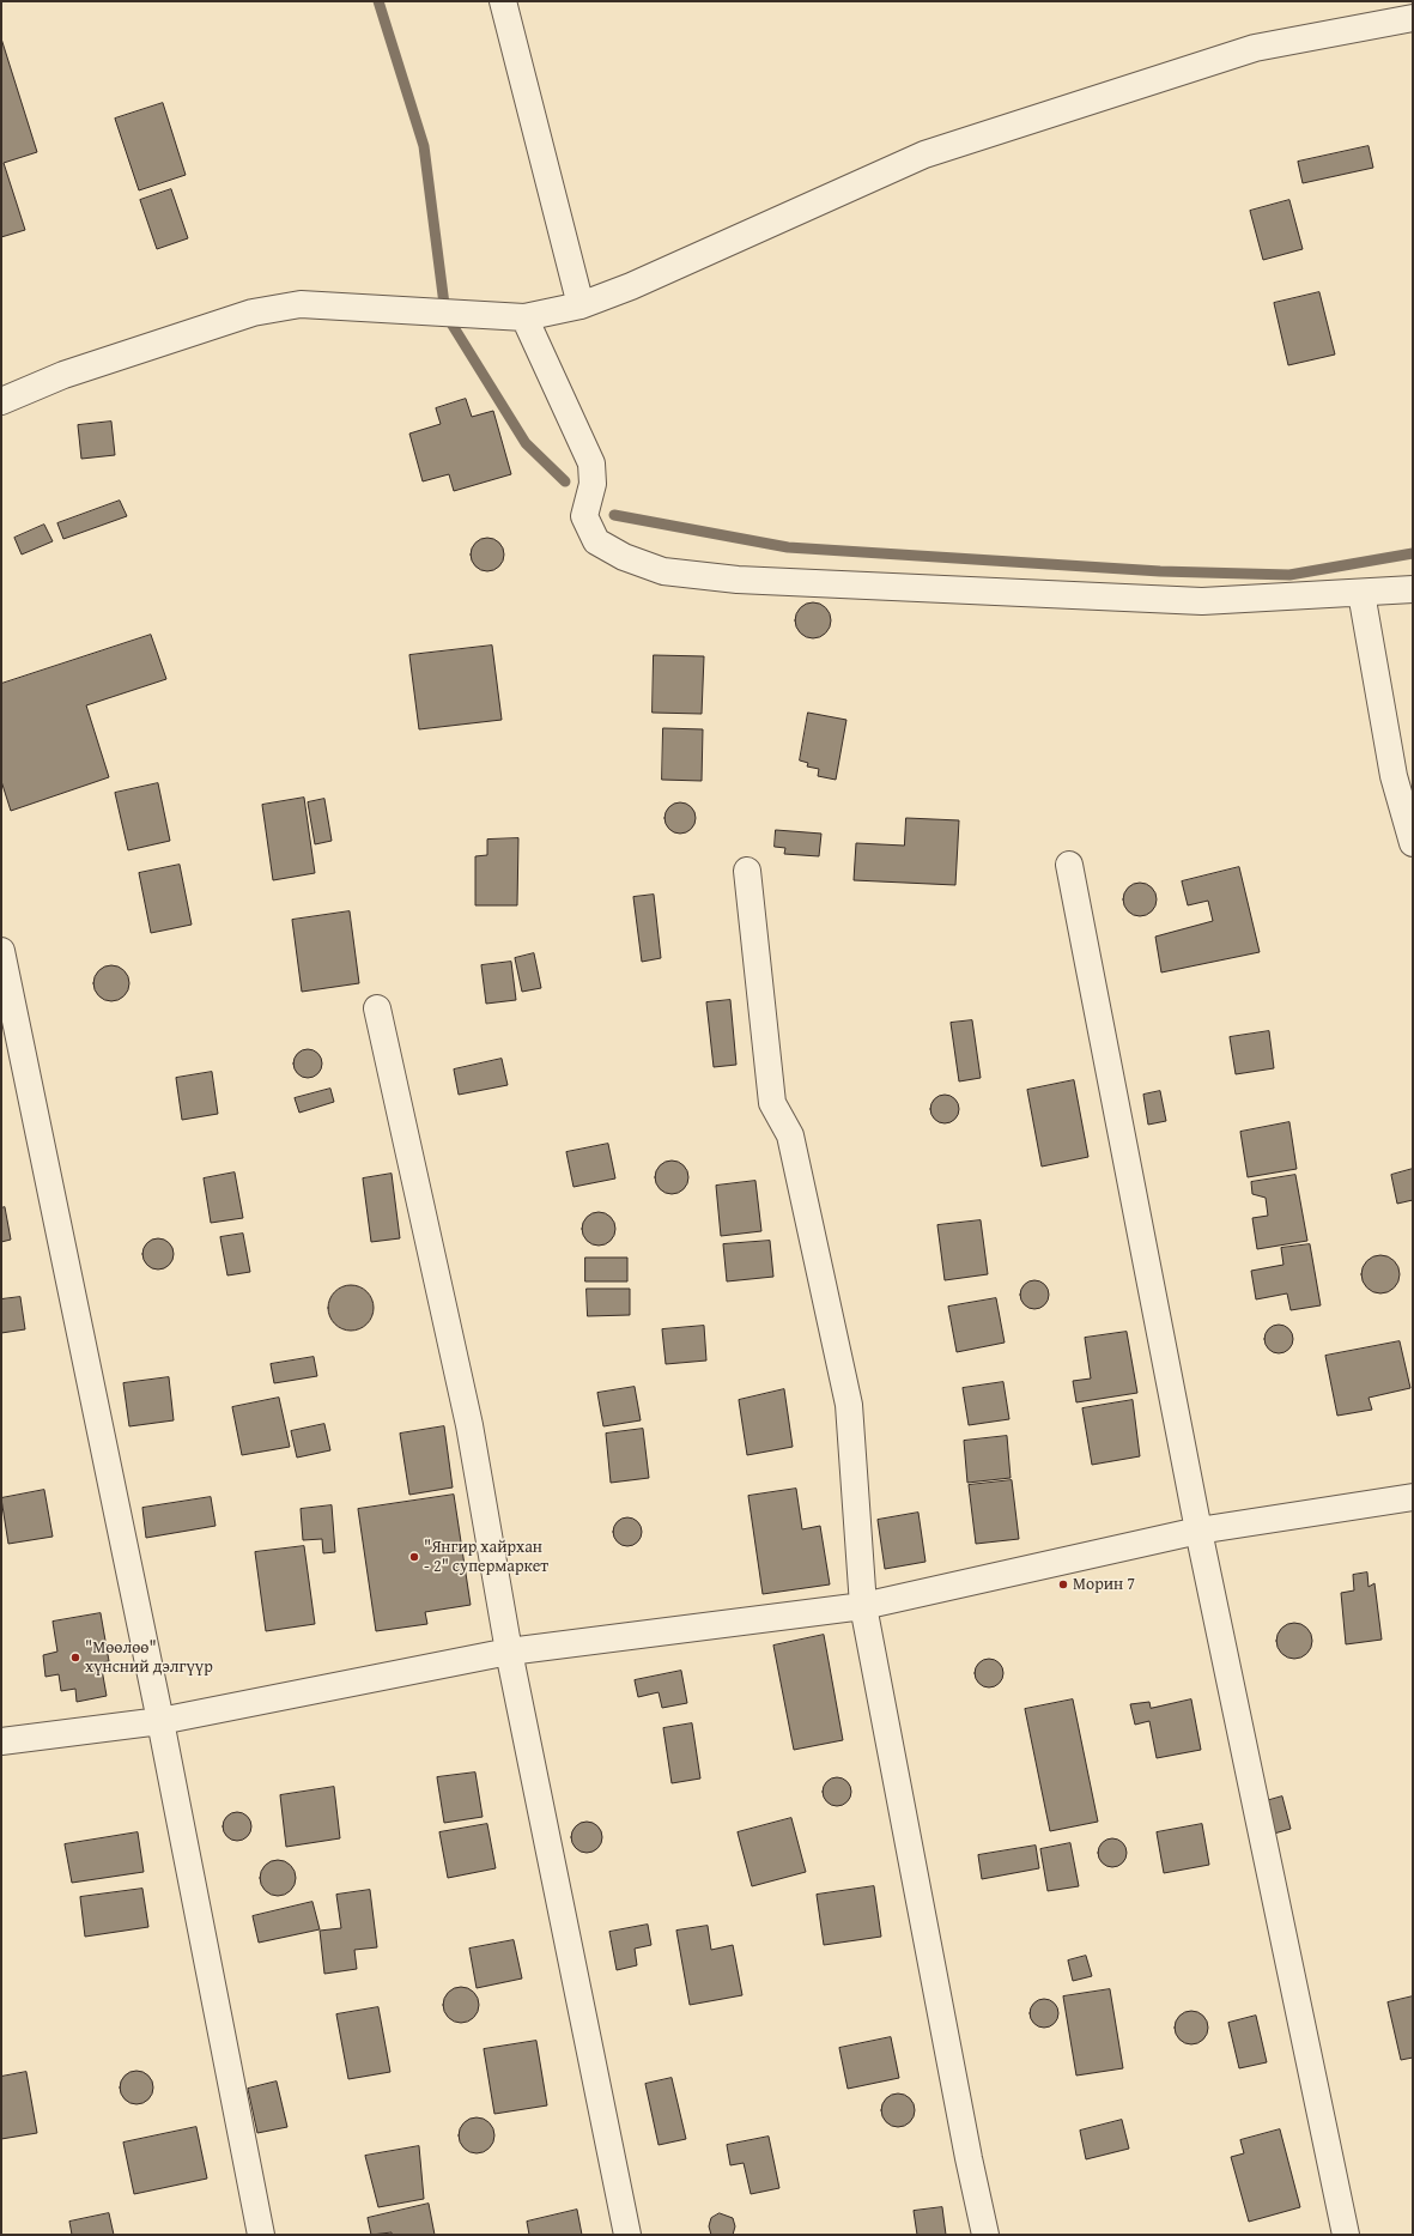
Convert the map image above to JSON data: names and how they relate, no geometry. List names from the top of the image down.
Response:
{
  "places": ["\"Янгир хайрхан - 2\" супермаркет", "Морин 7", "\"Мөөлөө\" хүнсний дэлгүүр"]
}
